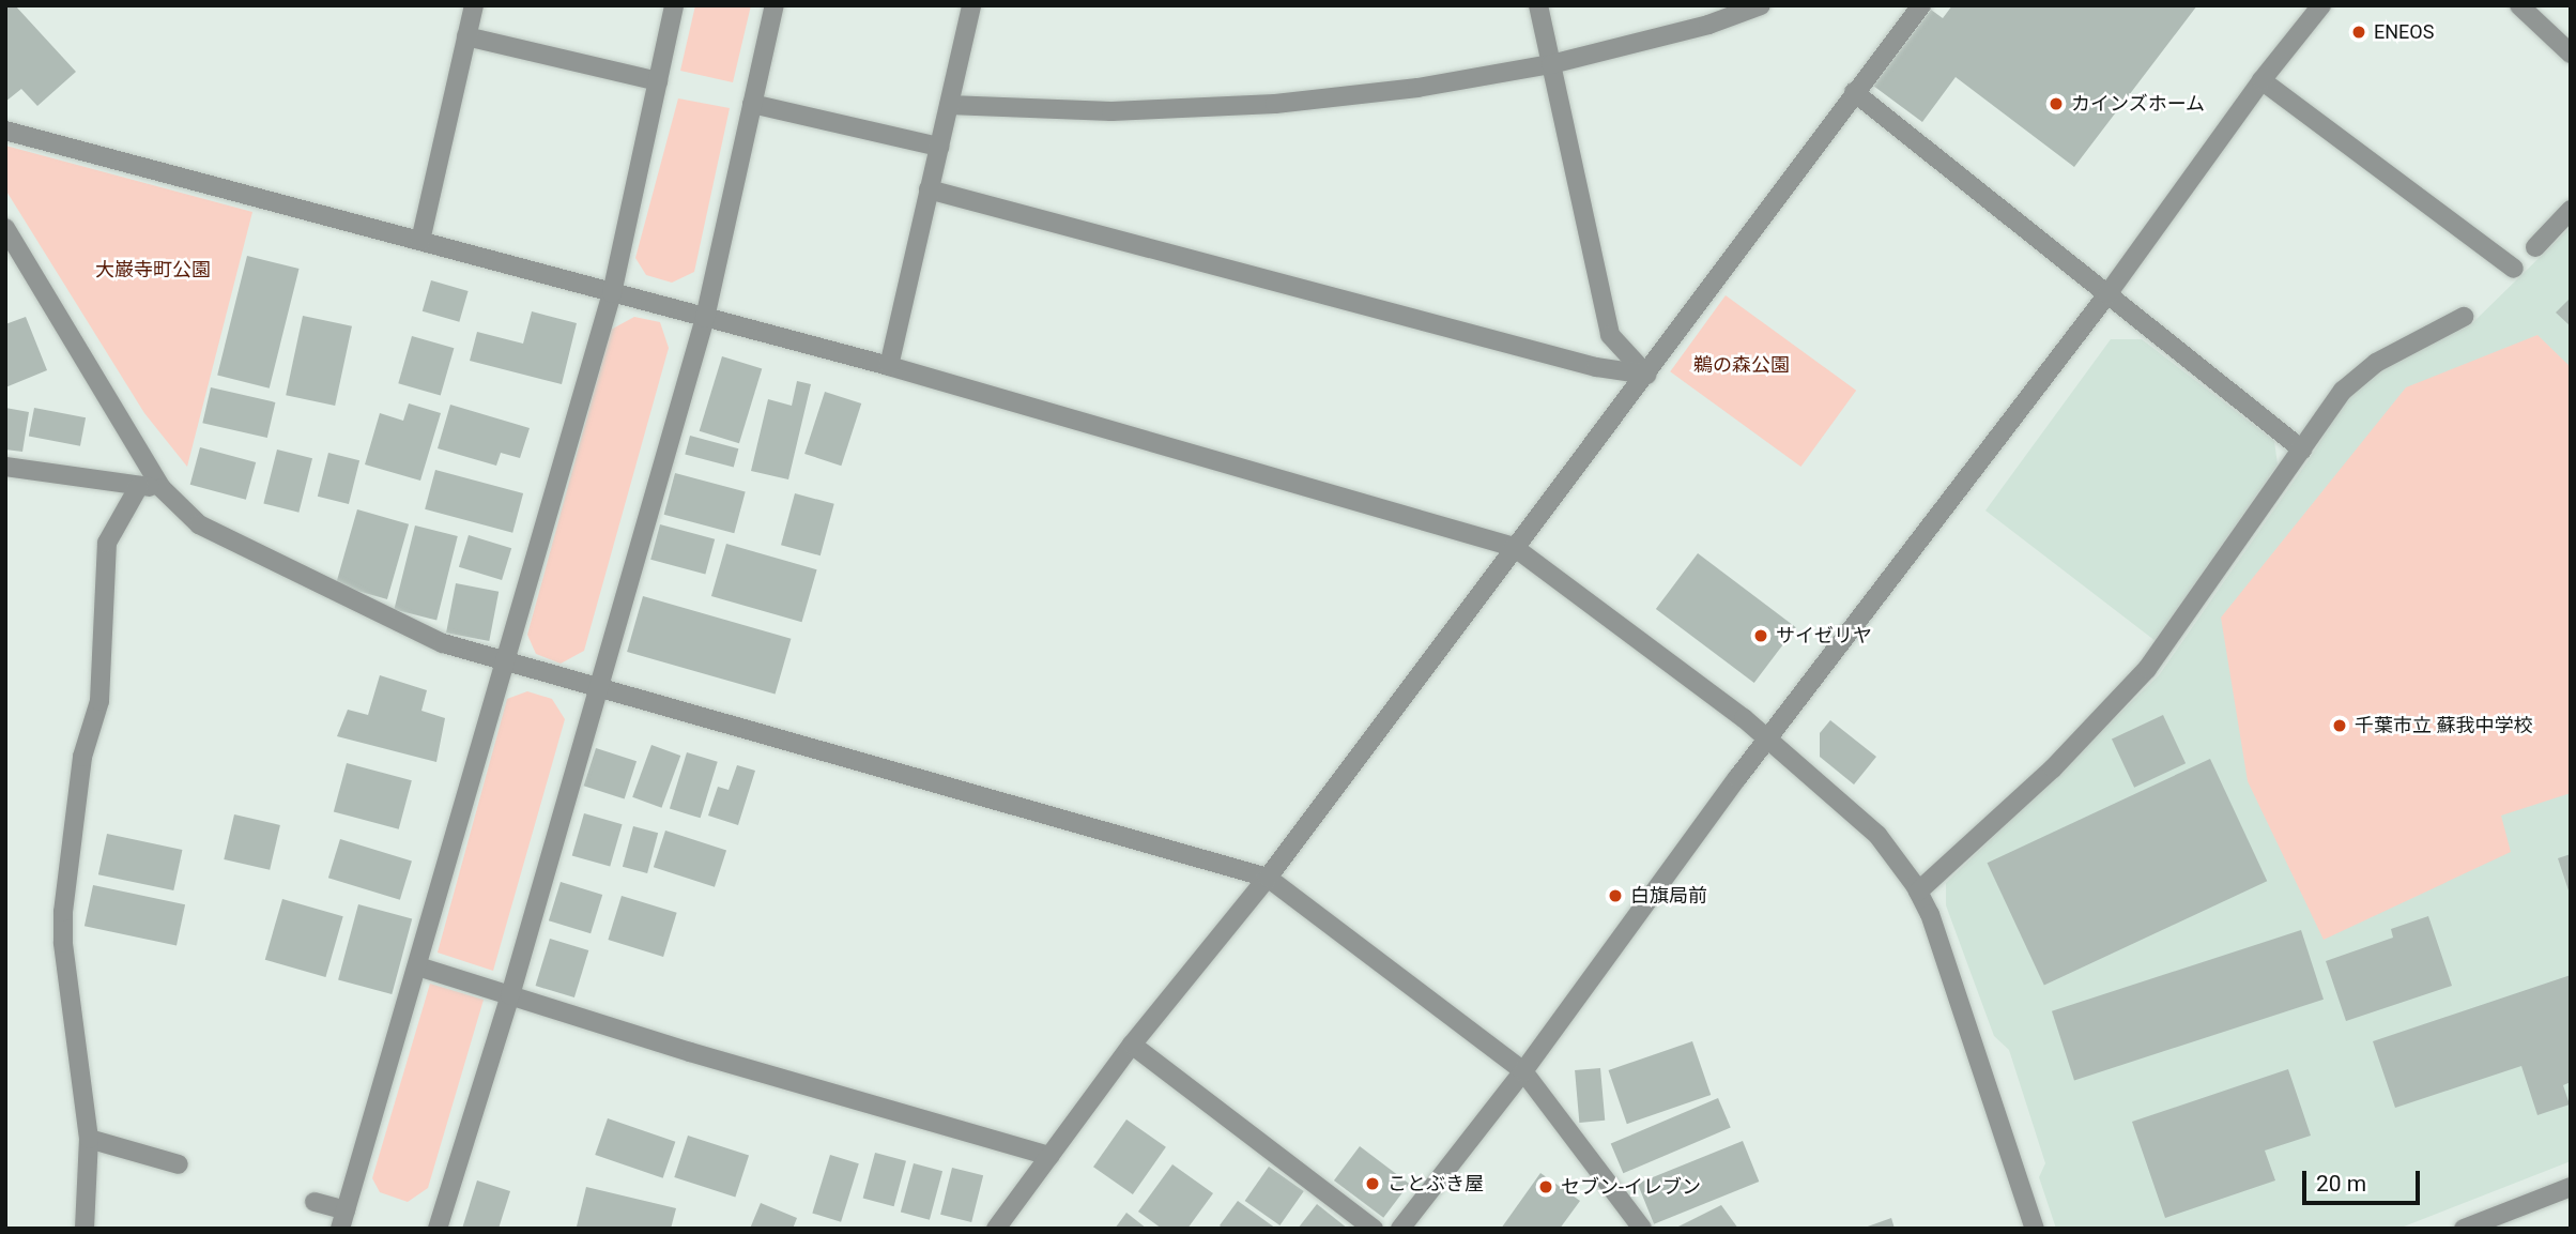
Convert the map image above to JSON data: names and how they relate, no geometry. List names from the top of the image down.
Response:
{
  "parks": ["大巌寺町公園", "鵜の森公園"],
  "places": [
    "ENEOS",
    "カインズホーム",
    "サイゼリヤ",
    "千葉市立 蘇我中学校",
    "白旗局前",
    "ことぶき屋",
    "セブン-イレブン"
  ],
  "scale_bar": "20 m"
}
